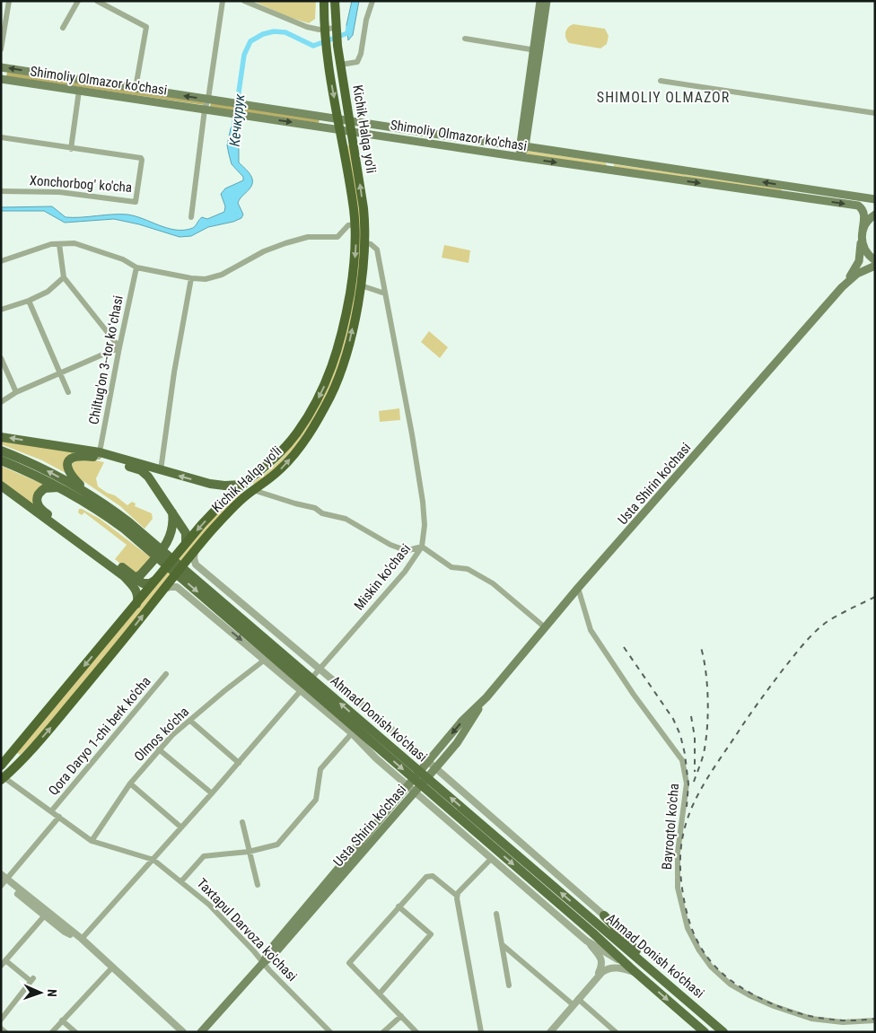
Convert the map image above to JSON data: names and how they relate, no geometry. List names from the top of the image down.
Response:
{
  "streets": {
    "highway": ["Kichik Halqa yo'li"],
    "main road": ["Shimoliy Olmazor ko'chasi", "Usta Shirin ko'chasi", "Ahmad Donish ko'chasi"],
    "street": [
      "Xonchorbog' ko'cha",
      "Chiltug'on 3--tor koʻchasi",
      "Miskin ko'chasi",
      "Olmos ko'cha",
      "Qora Daryo 1-chi berk ko'cha",
      "Bayroqtol ko'cha",
      "Taxtapul Darvoza ko'chasi"
    ]
  },
  "crossings": [
    ["Shimoliy Olmazor ko'chasi", "Kichik Halqa yo'li"],
    ["Shimoliy Olmazor ko'chasi", "Usta Shirin ko'chasi"],
    ["Kichik Halqa yo'li", "Miskin ko'chasi"],
    ["Kichik Halqa yo'li", "Ahmad Donish ko'chasi"],
    ["Kichik Halqa yo'li", "Taxtapul Darvoza ko'chasi"],
    ["Usta Shirin ko'chasi", "Ahmad Donish ko'chasi"],
    ["Usta Shirin ko'chasi", "Bayroqtol ko'cha"],
    ["Usta Shirin ko'chasi", "Taxtapul Darvoza ko'chasi"],
    ["Miskin ko'chasi", "Ahmad Donish ko'chasi"],
    ["Miskin ko'chasi", "Taxtapul Darvoza ko'chasi"],
    ["Ahmad Donish ko'chasi", "Olmos ko'cha"],
    ["Olmos ko'cha", "Taxtapul Darvoza ko'chasi"],
    ["Qora Daryo 1-chi berk ko'cha", "Taxtapul Darvoza ko'chasi"]
  ],
  "districts": ["SHIMOLIY OLMAZOR"],
  "water": ["Кечкурук"],
  "north": "right"
}
